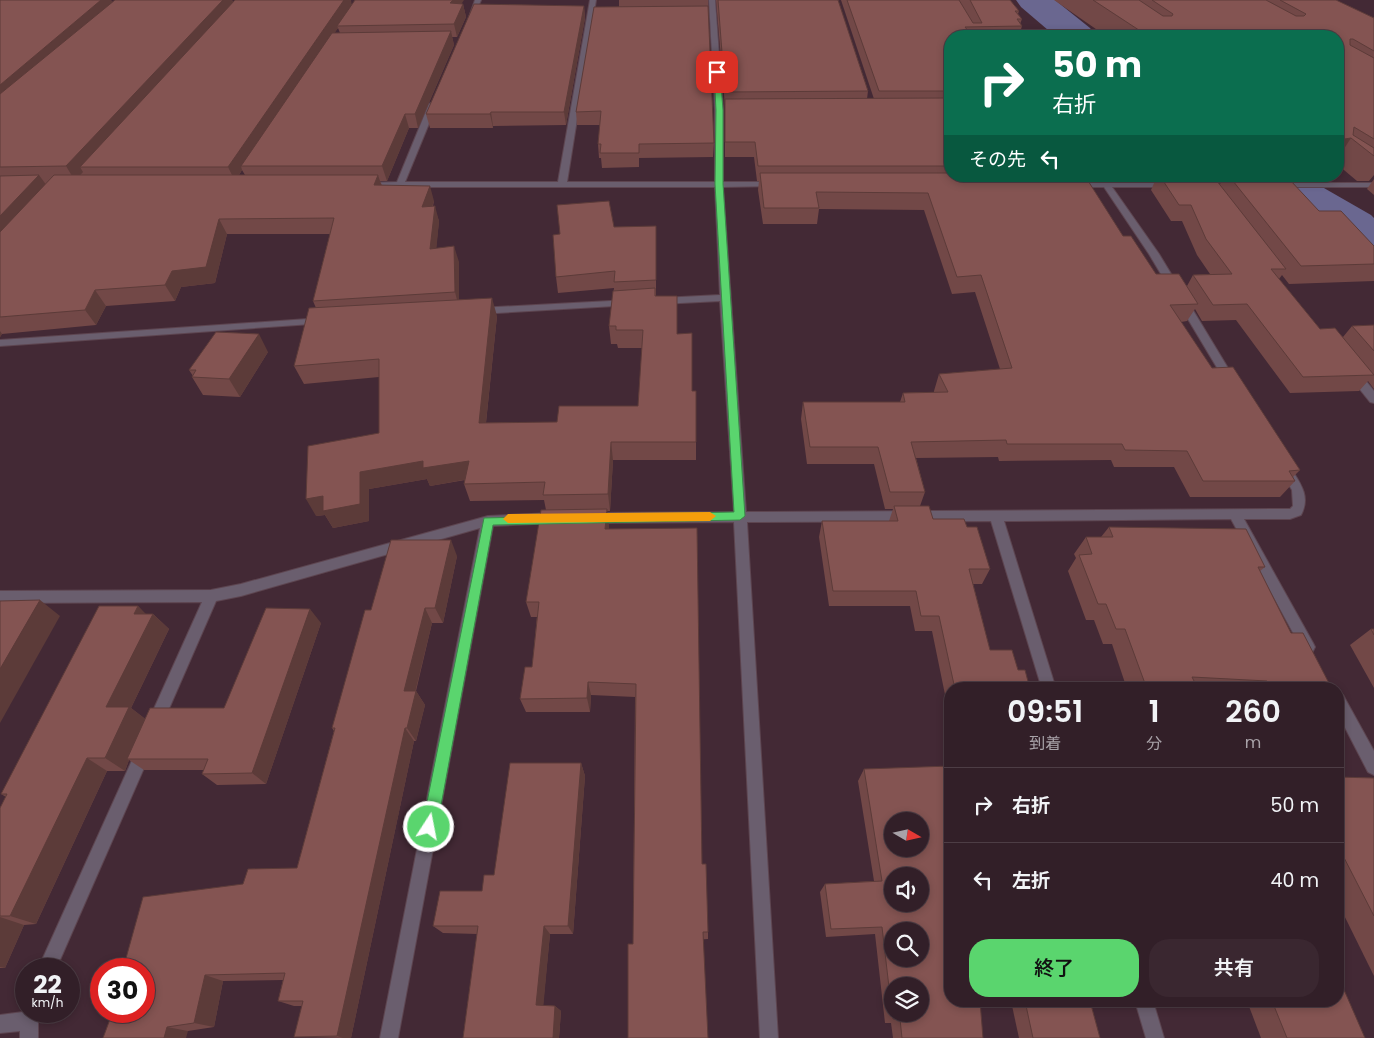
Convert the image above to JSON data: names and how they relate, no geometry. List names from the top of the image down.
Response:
{
  "north": "right",
  "page": {
    "turn": ["50 m", "右折"],
    "then": "その先",
    "eta": [
      "09:51",
      "到着",
      "1",
      "分",
      "260",
      "m"
    ],
    "list": [
      {
        "name": "右折",
        "value": "50 m"
      },
      {
        "name": "左折",
        "value": "40 m"
      }
    ],
    "buttons": ["終了", "共有"],
    "speed": "22 km/h",
    "limit": "30"
  }
}
